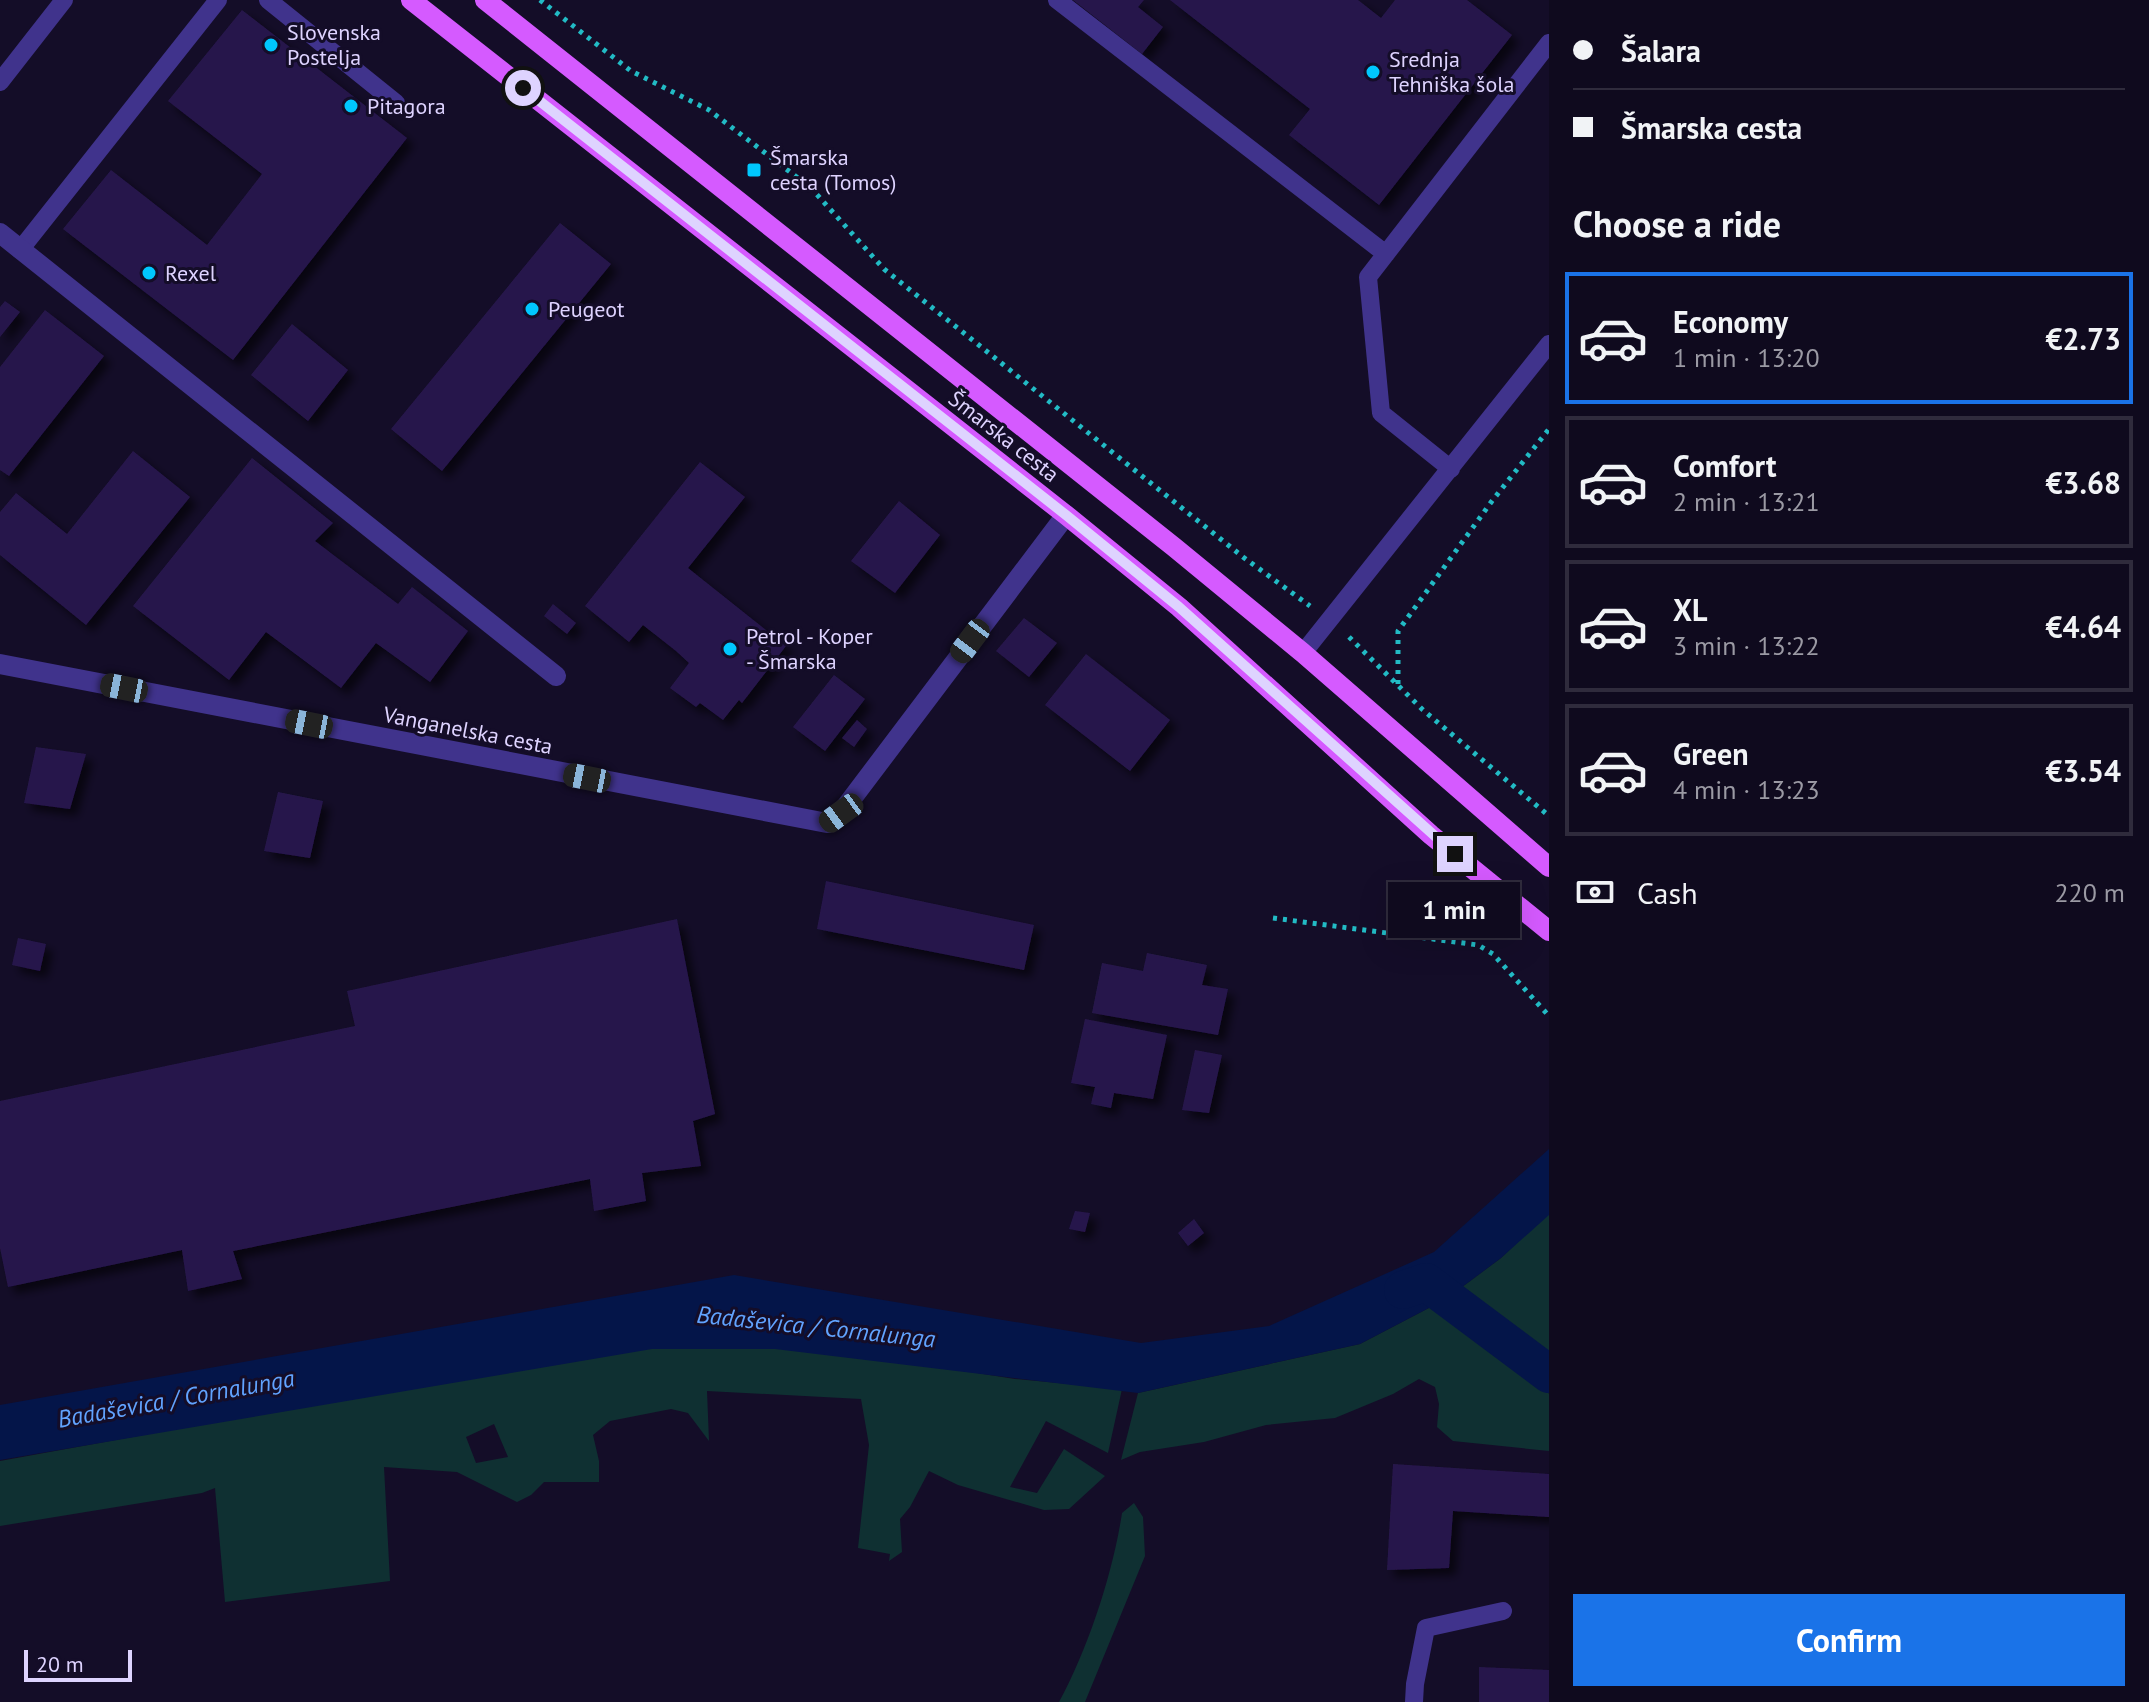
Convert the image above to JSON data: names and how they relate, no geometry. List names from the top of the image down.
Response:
{
  "streets": {
    "main road": ["Šmarska cesta"],
    "street": ["Vanganelska cesta"]
  },
  "crossings": [
    ["Šmarska cesta", "Vanganelska cesta"]
  ],
  "water": ["Badaševica / Cornalunga"],
  "places": {
    "other": [
      "Slovenska Postelja",
      "Srednja Tehniška šola",
      "Pitagora",
      "Rexel",
      "Peugeot",
      "Petrol - Koper - Šmarska"
    ],
    "transit": ["Šmarska cesta (Tomos)"]
  },
  "scale_bar": "20 m",
  "page": {
    "banner": ["Šalara", "Šmarska cesta"],
    "heading": "Choose a ride",
    "list": [
      {
        "name": "Economy",
        "note": "1 min · 13:20",
        "value": "€2.73"
      },
      {
        "name": "Comfort",
        "note": "2 min · 13:21",
        "value": "€3.68"
      },
      {
        "name": "XL",
        "note": "3 min · 13:22",
        "value": "€4.64"
      },
      {
        "name": "Green",
        "note": "4 min · 13:23",
        "value": "€3.54"
      }
    ],
    "pay": ["Cash", "220 m"],
    "bubble": "1 min",
    "buttons": "Confirm",
    "scale": "20 m"
  }
}
